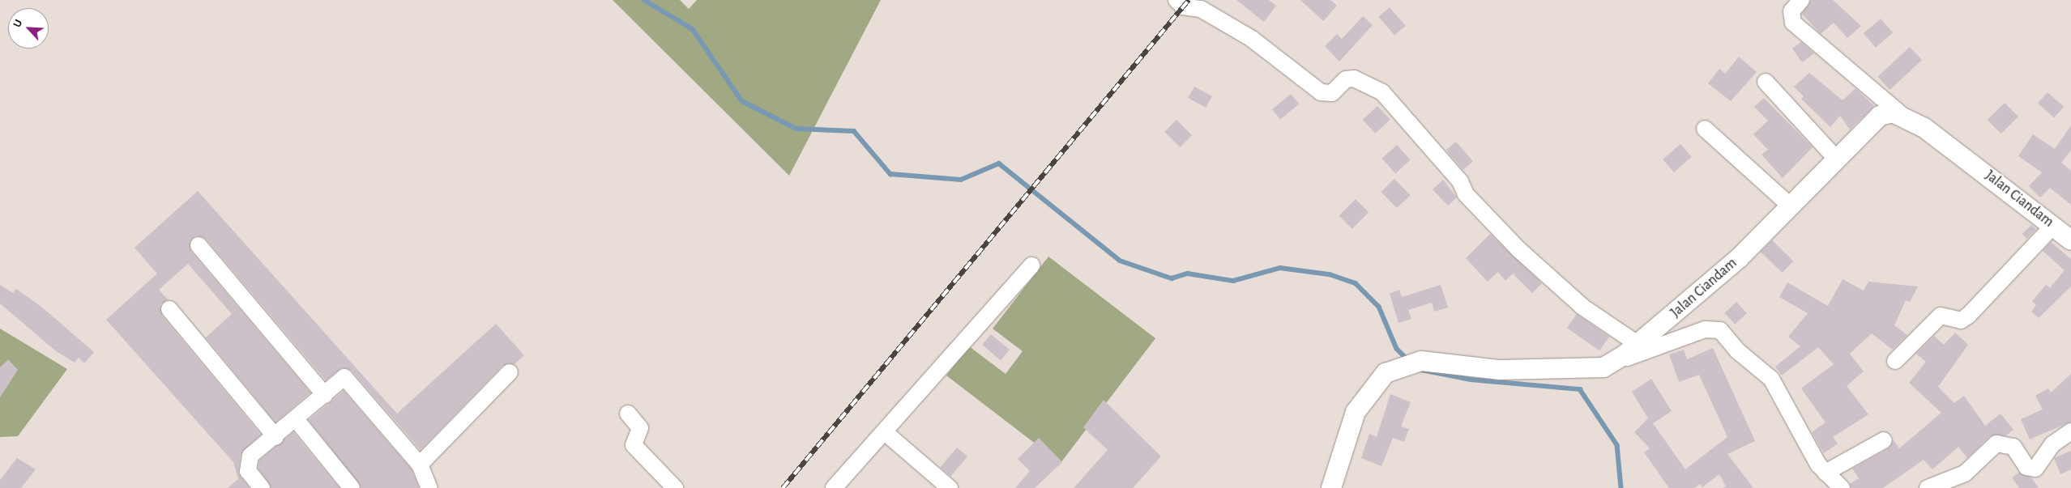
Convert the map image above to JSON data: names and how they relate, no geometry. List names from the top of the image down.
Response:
{
  "streets": {
    "street": ["Jalan Ciandam"]
  },
  "north": "top left"
}
